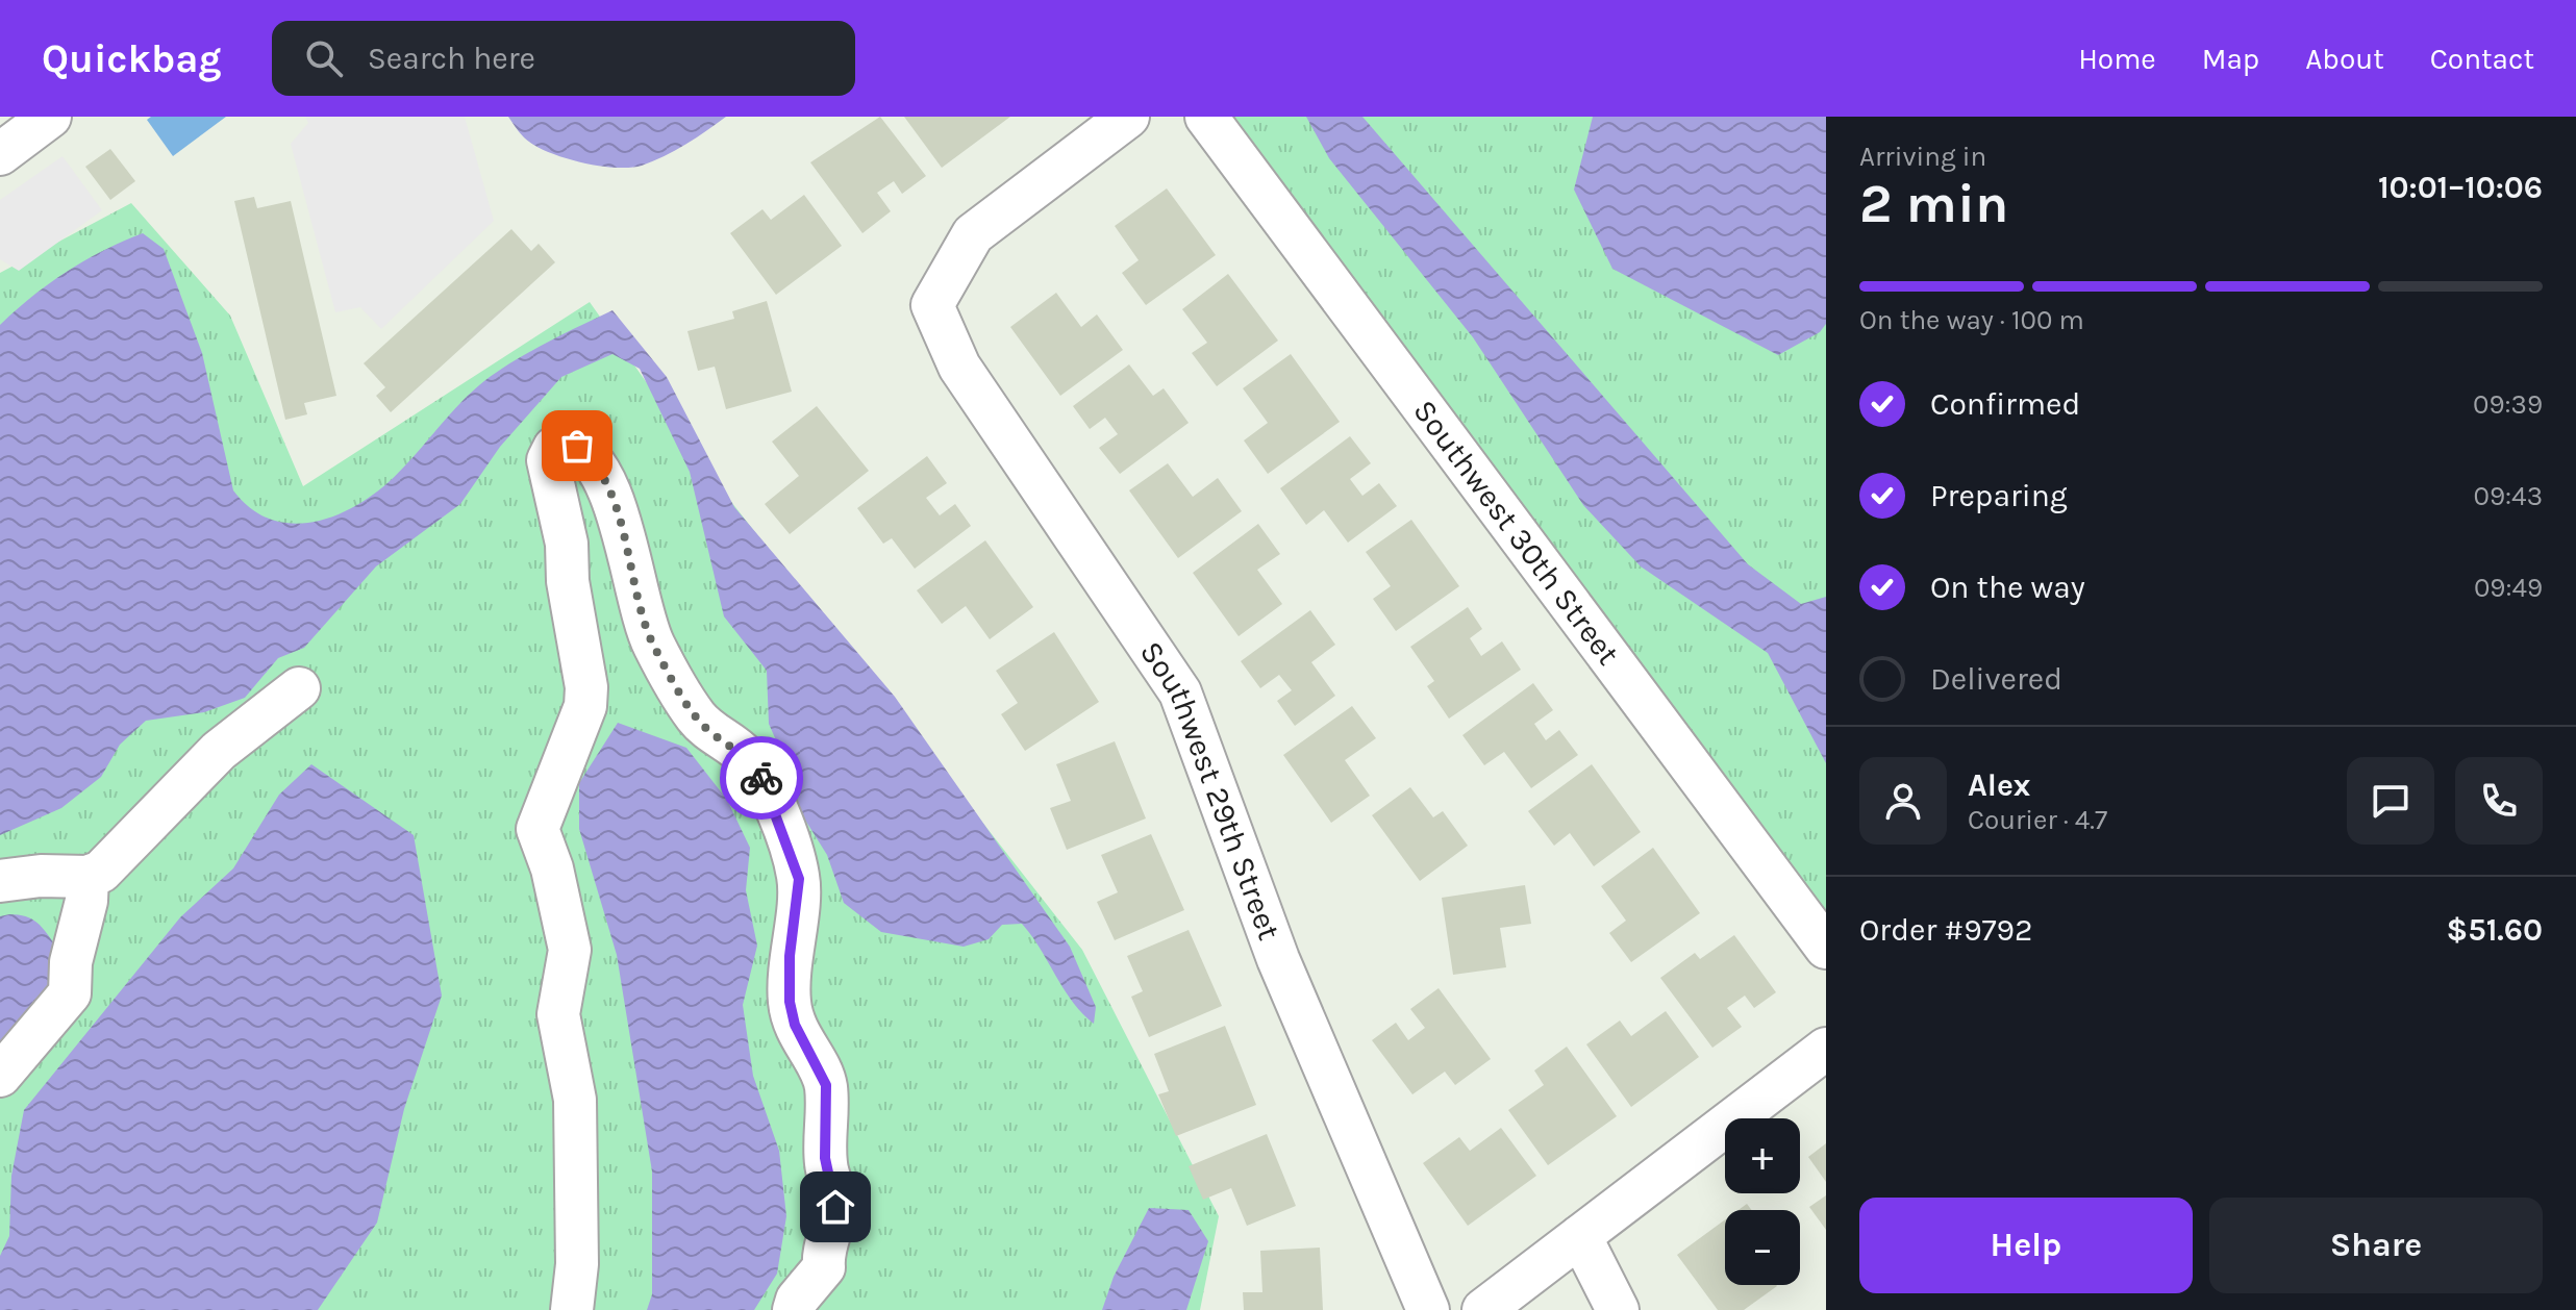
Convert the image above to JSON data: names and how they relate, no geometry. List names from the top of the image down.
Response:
{
  "streets": {
    "street": ["Southwest 30th Street", "Southwest 29th Street"]
  },
  "page": {
    "header": "Quickbag",
    "search": "Search here",
    "nav": [
      "Home",
      "Map",
      "About",
      "Contact"
    ],
    "heading": ["2 min", "Arriving in", "10:01–10:06"],
    "panel": [
      "Alex",
      "Courier · 4.7",
      "Order #9792",
      "$51.60"
    ],
    "bar": "On the way · 100 m",
    "list": [
      ["Confirmed", "09:39"],
      ["Preparing", "09:43"],
      ["On the way", "09:49"],
      "Delivered"
    ],
    "map_buttons": ["+", "−"],
    "buttons": ["Help", "Share"]
  }
}
